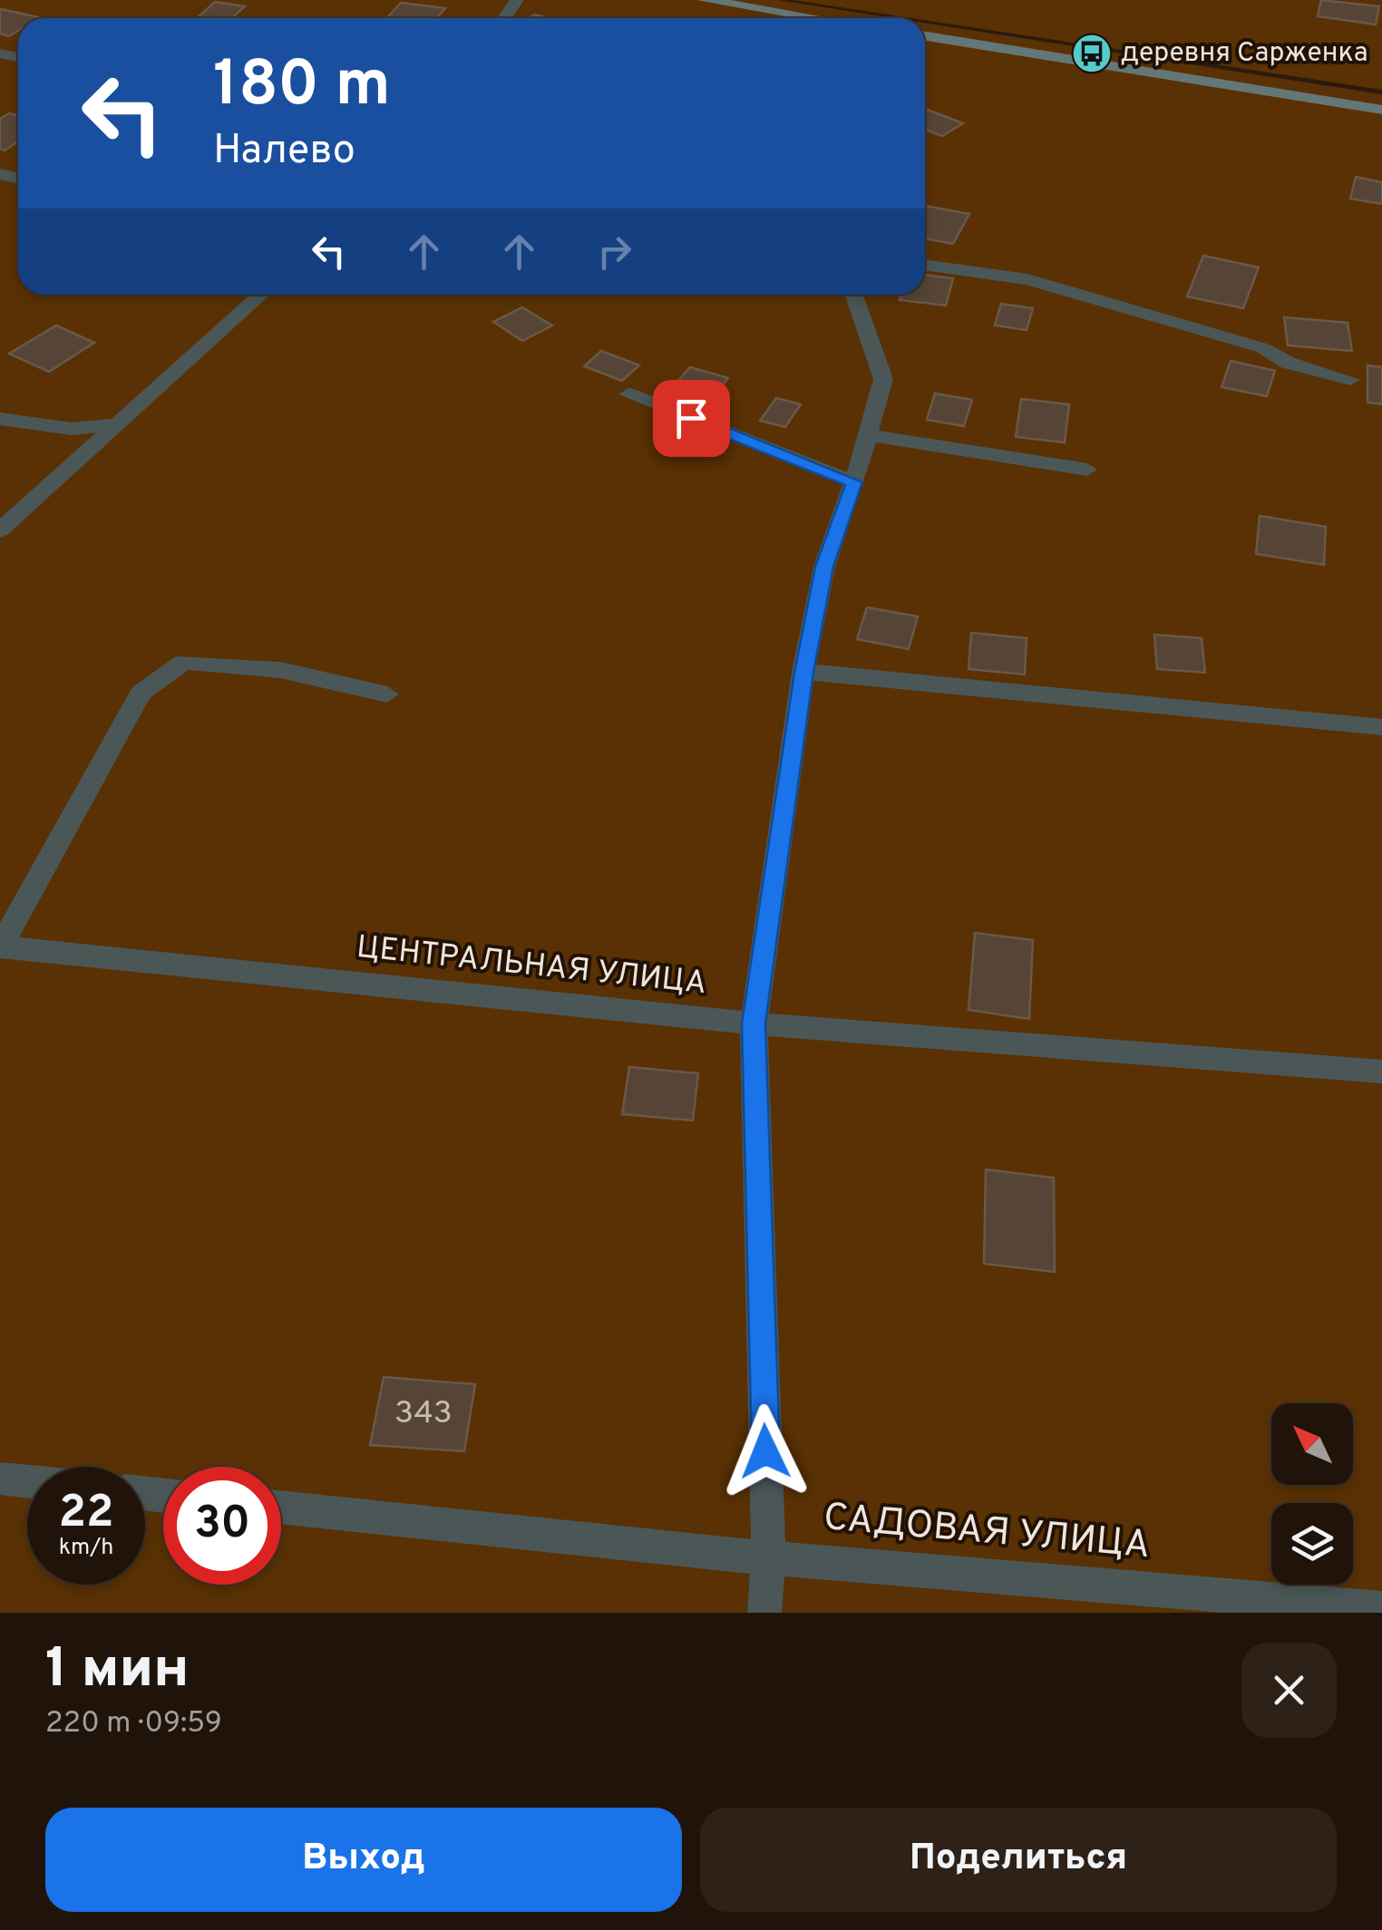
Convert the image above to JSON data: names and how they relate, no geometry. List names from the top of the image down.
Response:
{
  "streets": {
    "street": ["ЦЕНТРАЛЬНАЯ УЛИЦА", "САДОВАЯ УЛИЦА"]
  },
  "places": {
    "bus stop": ["деревня Сарженка"]
  },
  "house_numbers": ["343"],
  "north": "top left",
  "page": {
    "turn": ["180 m", "Налево"],
    "speed": "22 km/h",
    "limit": "30",
    "heading": ["1 мин", "220 m · 09:59"],
    "buttons": ["Выход", "Поделиться"]
  }
}
